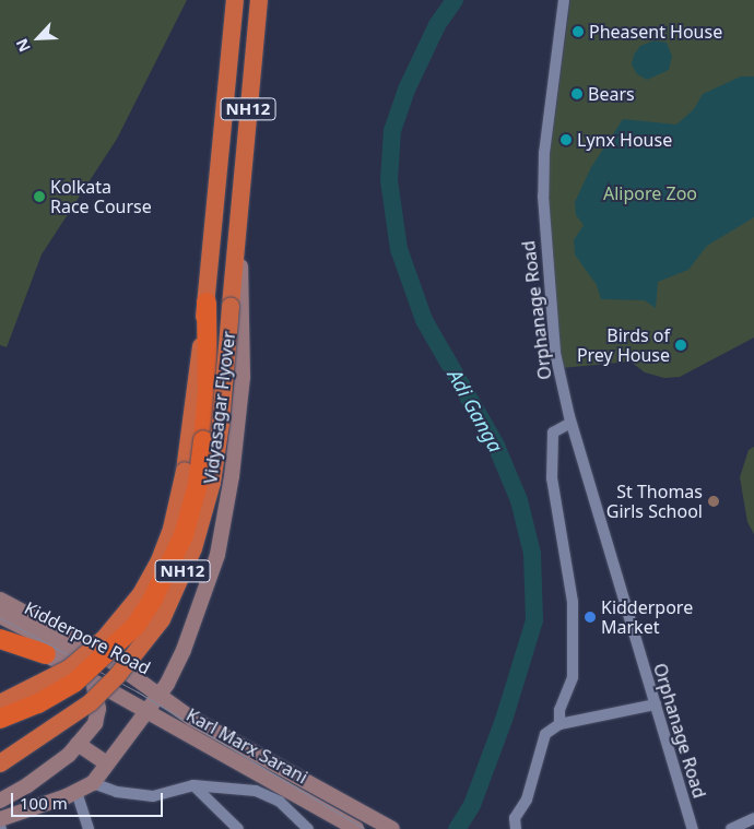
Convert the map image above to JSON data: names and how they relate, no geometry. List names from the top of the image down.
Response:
{
  "streets": {
    "highway": ["NH12", "Vidyasagar Flyover"],
    "main road": ["Kidderpore Road", "Karl Marx Sarani"],
    "street": ["Orphanage Road"]
  },
  "crossings": [
    ["NH12", "Vidyasagar Flyover"],
    ["Kidderpore Road", "Karl Marx Sarani"]
  ],
  "water": ["Adi Ganga"],
  "parks": ["Alipore Zoo"],
  "places": [
    "Pheasent House",
    "Bears",
    "Lynx House",
    "Kolkata Race Course",
    "Birds of Prey House",
    "St Thomas Girls School",
    "Kidderpore Market"
  ],
  "scale_bar": "100 m",
  "north": "bottom left"
}
